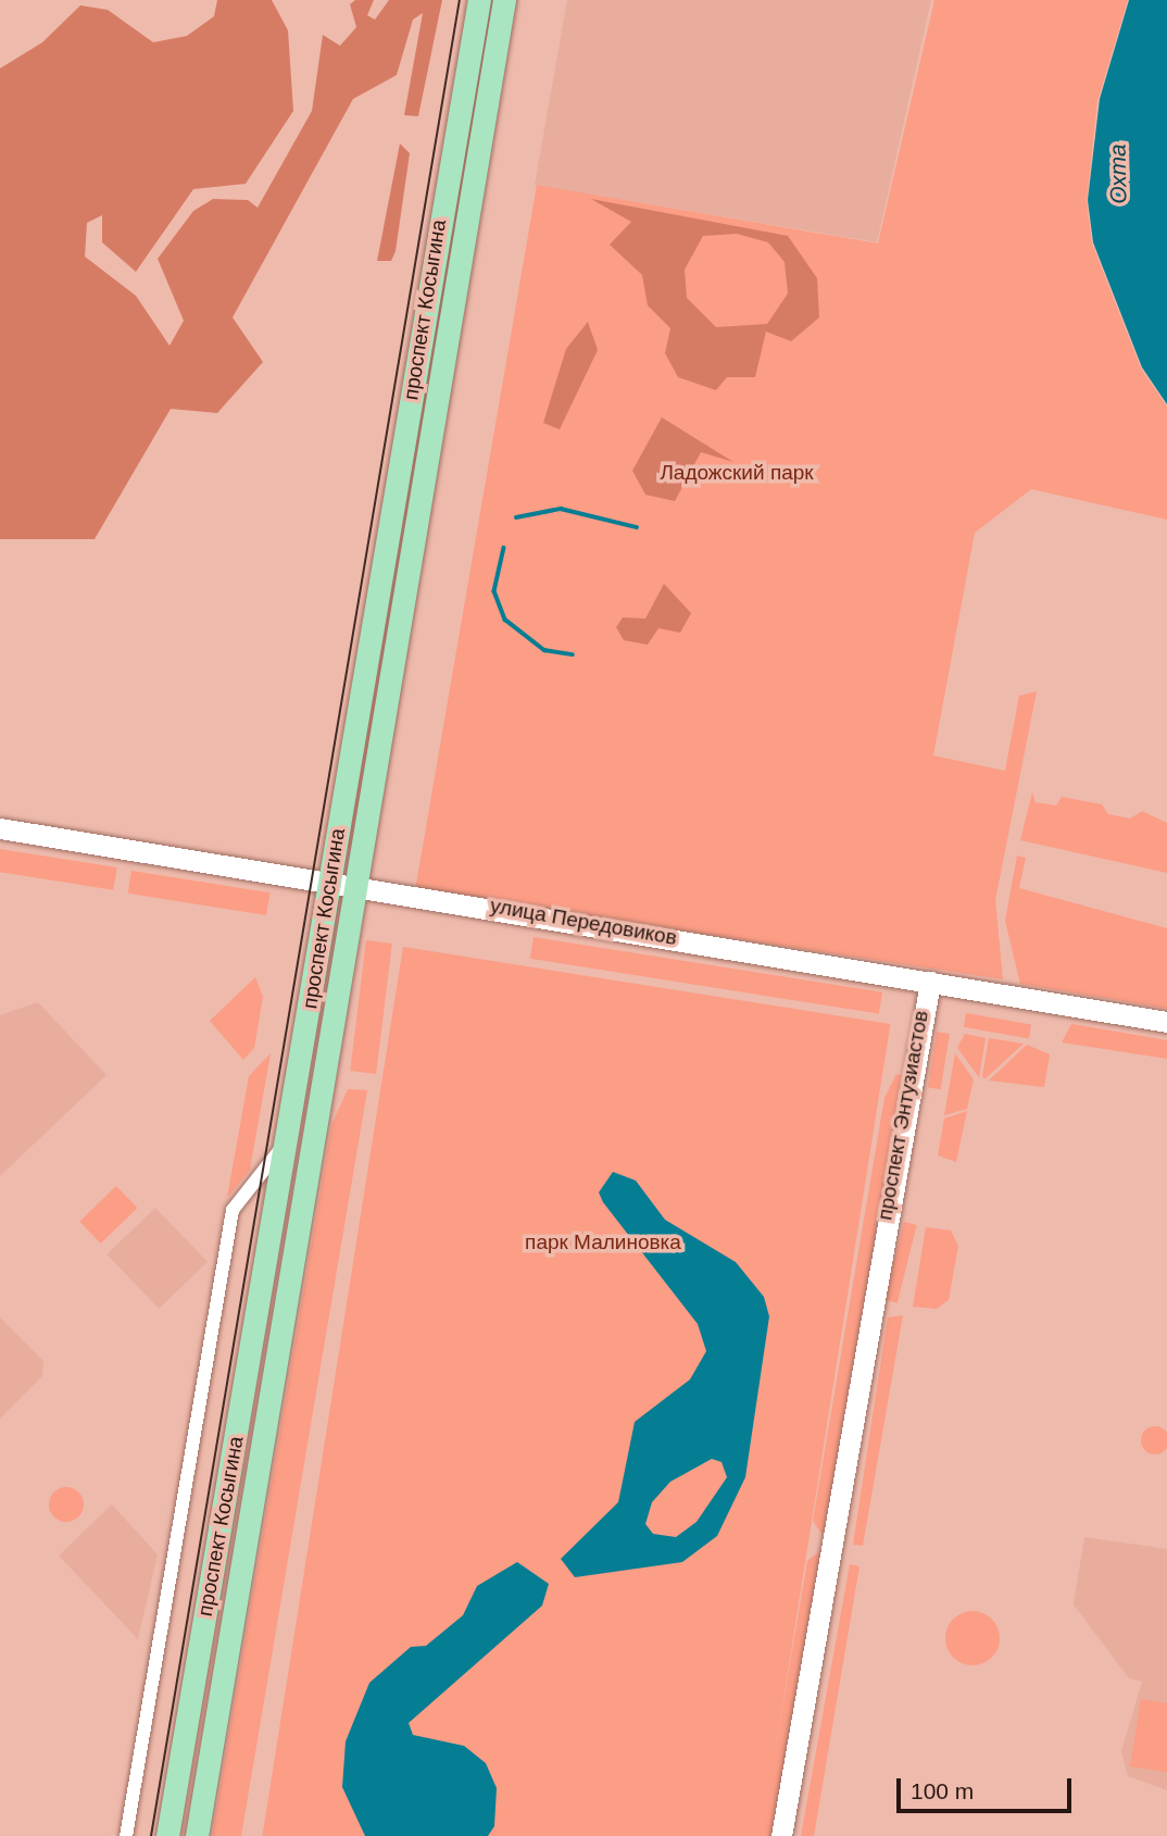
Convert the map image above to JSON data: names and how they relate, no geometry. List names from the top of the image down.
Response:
{
  "streets": {
    "main road": ["проспект Косыгина"],
    "street": ["улица Передовиков", "проспект Энтузиастов"]
  },
  "crossings": [
    ["проспект Косыгина", "улица Передовиков"],
    ["улица Передовиков", "проспект Энтузиастов"]
  ],
  "water": ["Охта"],
  "parks": ["Ладожский парк", "парк Малиновка"],
  "scale_bar": "100 m"
}
